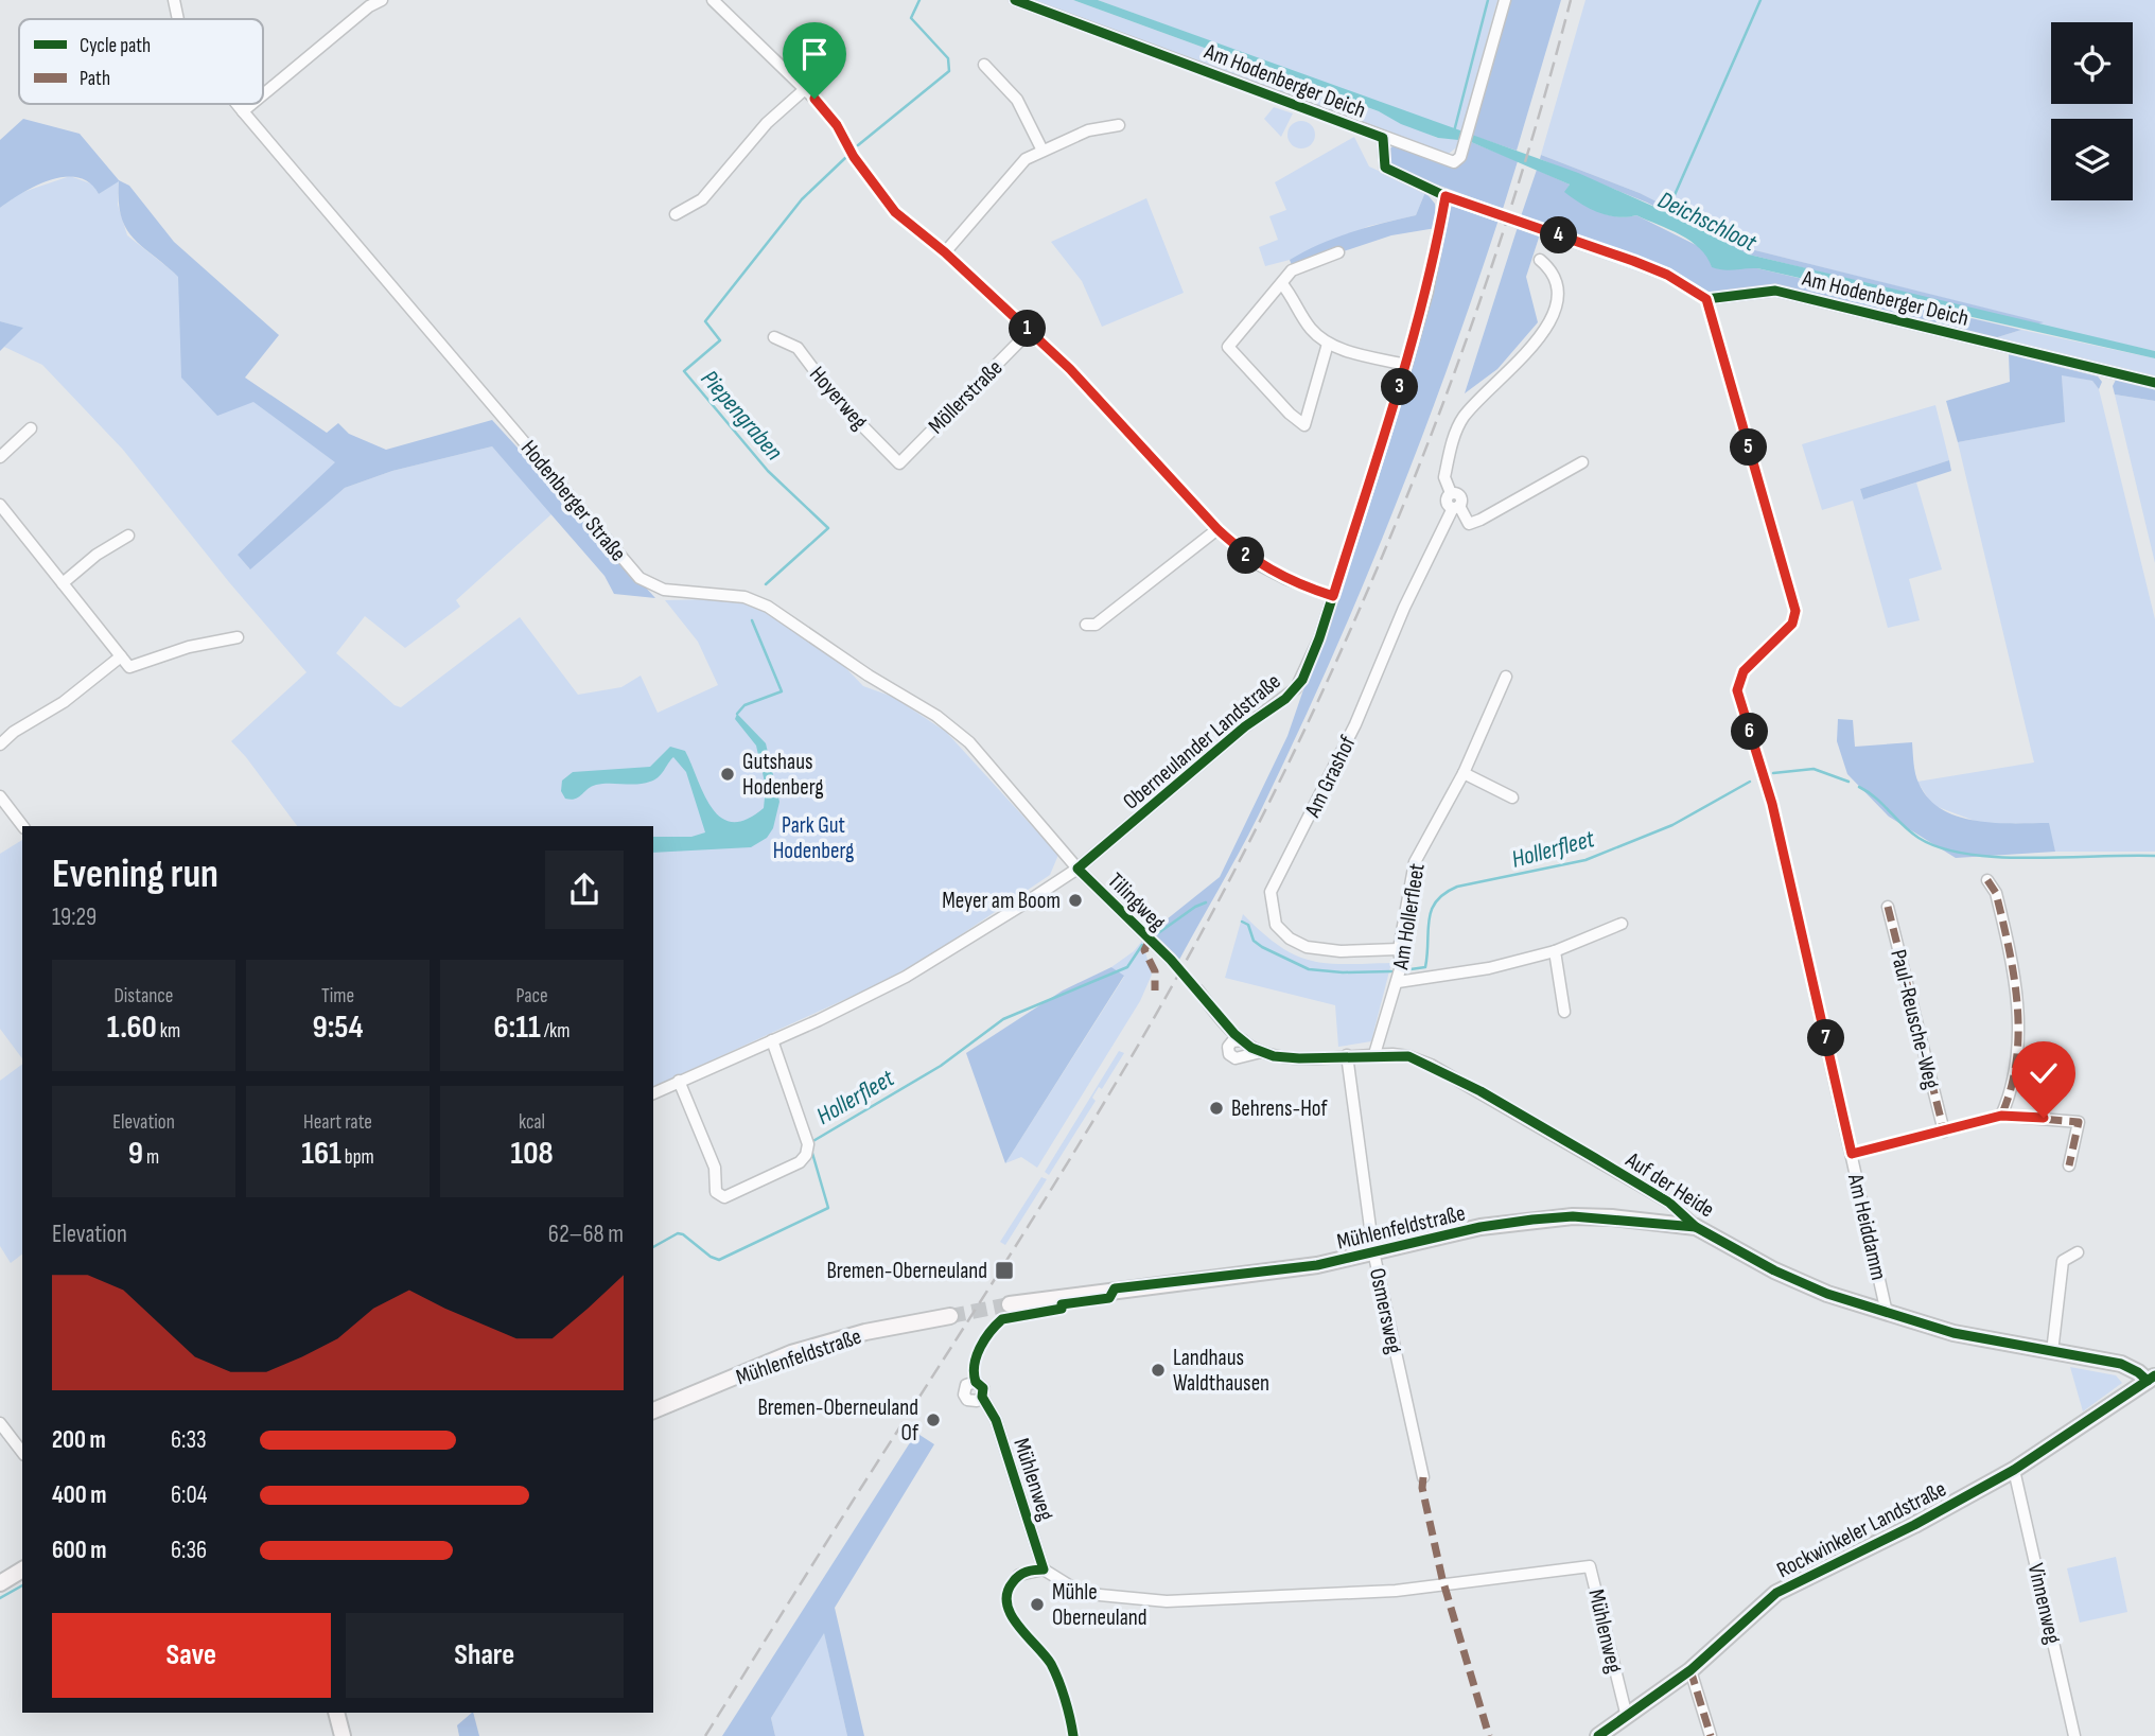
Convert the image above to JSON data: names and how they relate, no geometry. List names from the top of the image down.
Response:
{
  "streets": {
    "street": [
      "Am Hodenberger Deich",
      "Möllerstraße",
      "Hoyerweg",
      "Hodenberger Straße",
      "Oberneulander Landstraße",
      "Am Grashof",
      "Tilingweg",
      "Am Hollerfleet",
      "Paul-Reusche-Weg",
      "Auf der Heide",
      "Mühlenfeldstraße",
      "Am Heiddamm",
      "Osmersweg",
      "Mühlenweg",
      "Rockwinkeler Landstraße",
      "Vinnenweg"
    ]
  },
  "crossings": [
    ["Am Hodenberger Deich", "Oberneulander Landstraße"],
    ["Am Hodenberger Deich", "Am Heiddamm"],
    ["Möllerstraße", "Hoyerweg"],
    ["Hodenberger Straße", "Oberneulander Landstraße"],
    ["Hodenberger Straße", "Tilingweg"],
    ["Oberneulander Landstraße", "Tilingweg"],
    ["Am Grashof", "Am Hollerfleet"],
    ["Am Hollerfleet", "Auf der Heide"],
    ["Auf der Heide", "Mühlenfeldstraße"],
    ["Auf der Heide", "Am Heiddamm"],
    ["Auf der Heide", "Osmersweg"],
    ["Auf der Heide", "Rockwinkeler Landstraße"],
    ["Mühlenfeldstraße", "Osmersweg"],
    ["Mühlenweg", "Rockwinkeler Landstraße"],
    ["Rockwinkeler Landstraße", "Vinnenweg"]
  ],
  "water": ["Deichschloot", "Piepengraben", "Hollerfleet"],
  "parks": ["Park Gut Hodenberg"],
  "places": {
    "other": [
      "Gutshaus Hodenberg",
      "Meyer am Boom",
      "Behrens-Hof",
      "Landhaus Waldthausen",
      "Bremen-Oberneuland Of",
      "Mühle Oberneuland"
    ],
    "transit": ["Bremen-Oberneuland"]
  },
  "legend": ["Cycle path", "Path"],
  "page": {
    "pins": [
      "4",
      "1",
      "3",
      "5",
      "2",
      "6",
      "7"
    ],
    "heading": ["Evening run", "19:29"],
    "stats": [
      ["Distance", "1.60 km"],
      ["Time", "9:54"],
      ["Pace", "6:11 /km"],
      ["Elevation", "9 m"],
      ["Heart rate", "161 bpm"],
      ["kcal", "108"]
    ],
    "chart": ["Elevation", "62–68 m"],
    "list": [
      {
        "name": "200 m",
        "note": "6:33"
      },
      {
        "name": "400 m",
        "note": "6:04"
      },
      {
        "name": "600 m",
        "note": "6:36"
      }
    ],
    "buttons": ["Save", "Share"]
  }
}
